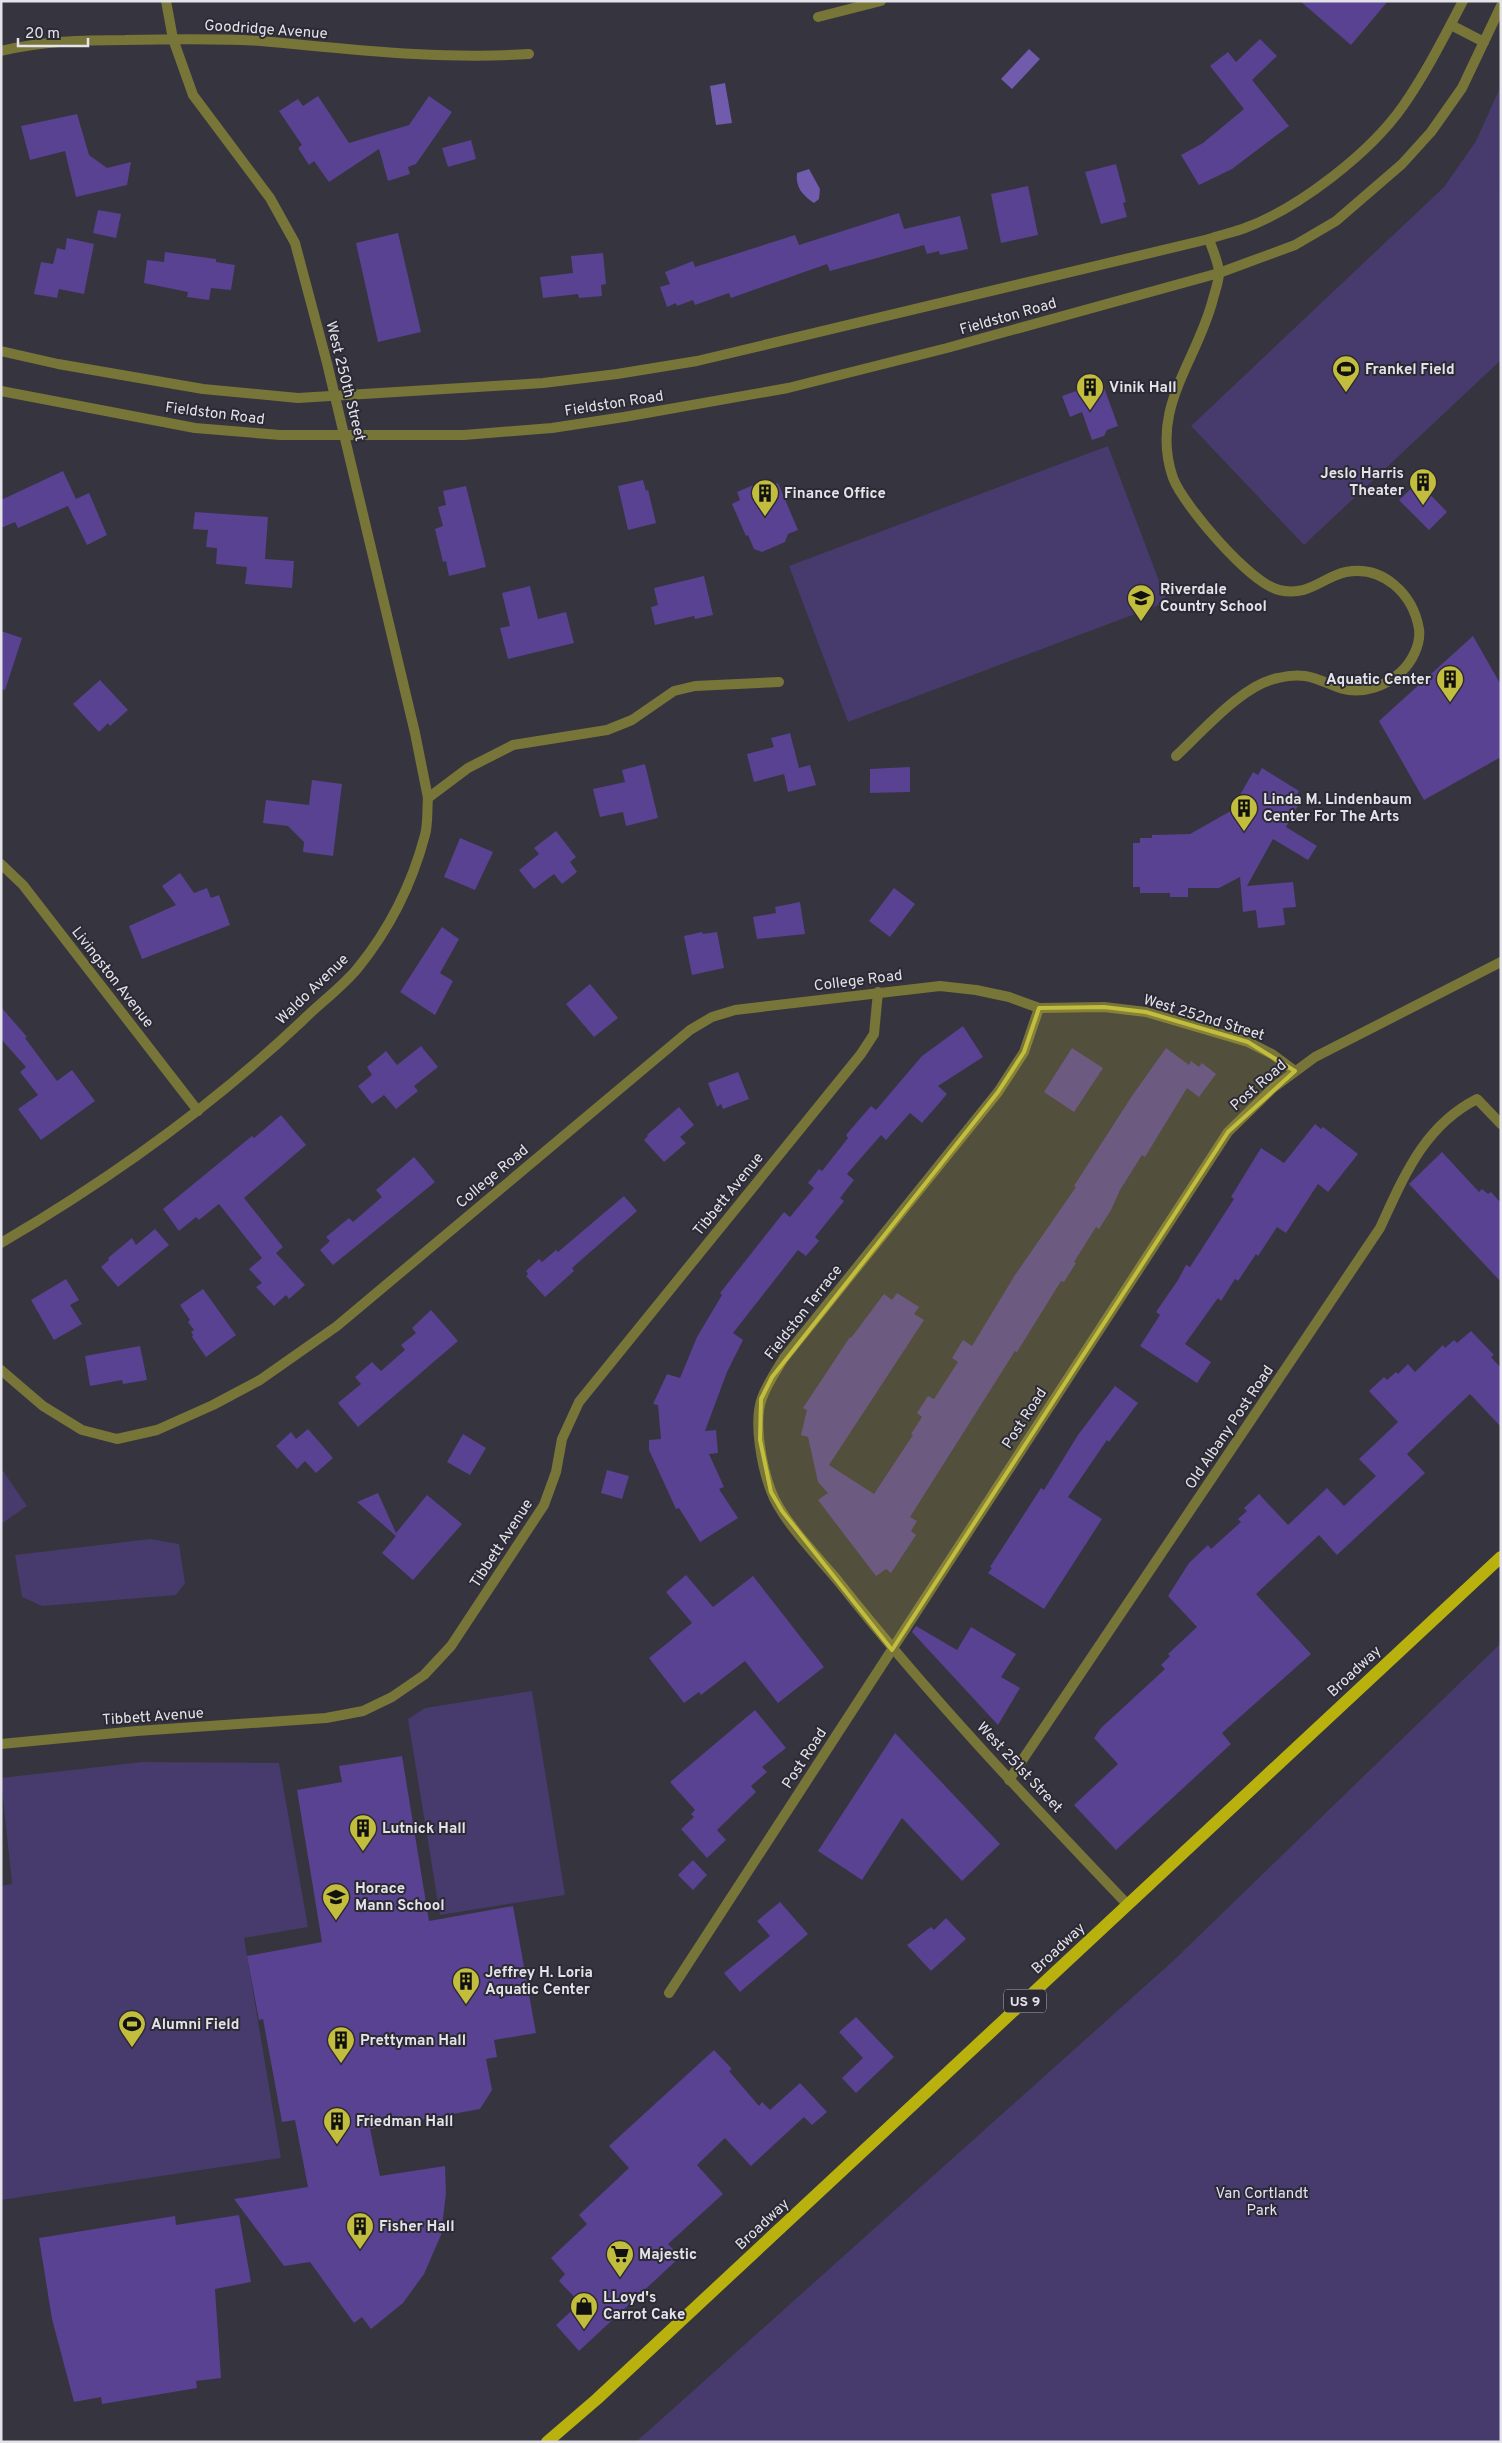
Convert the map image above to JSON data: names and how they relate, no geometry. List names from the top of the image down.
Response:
{
  "streets": {
    "main road": ["Broadway", "US 9"],
    "street": [
      "Goodridge Avenue",
      "Fieldston Road",
      "West 250th Street",
      "Livingston Avenue",
      "College Road",
      "Waldo Avenue",
      "West 252nd Street",
      "Post Road",
      "Tibbett Avenue",
      "Fieldston Terrace",
      "Old Albany Post Road",
      "West 251st Street"
    ]
  },
  "crossings": [
    ["Goodridge Avenue", "West 250th Street"],
    ["Fieldston Road", "West 250th Street"],
    ["West 250th Street", "Waldo Avenue"],
    ["Livingston Avenue", "Waldo Avenue"],
    ["College Road", "West 252nd Street"],
    ["College Road", "Tibbett Avenue"],
    ["College Road", "Fieldston Terrace"],
    ["West 252nd Street", "Post Road"],
    ["West 252nd Street", "Fieldston Terrace"],
    ["Post Road", "Fieldston Terrace"],
    ["Post Road", "West 251st Street"],
    ["Fieldston Terrace", "West 251st Street"],
    ["Old Albany Post Road", "West 251st Street"],
    ["Broadway", "West 251st Street"]
  ],
  "parks": ["Van Cortlandt Park"],
  "places": {
    "sports": ["Frankel Field", "Alumni Field"],
    "building": [
      "Vinik Hall",
      "Jeslo Harris Theater",
      "Finance Office",
      "Aquatic Center",
      "Linda M. Lindenbaum Center For The Arts",
      "Lutnick Hall",
      "Jeffrey H. Loria Aquatic Center",
      "Prettyman Hall",
      "Friedman Hall",
      "Fisher Hall"
    ],
    "school or university": ["Riverdale Country School", "Horace Mann School"],
    "supermarket": ["Majestic"],
    "shop": ["LLoyd's Carrot Cake"]
  },
  "scale_bar": "20 m"
}
